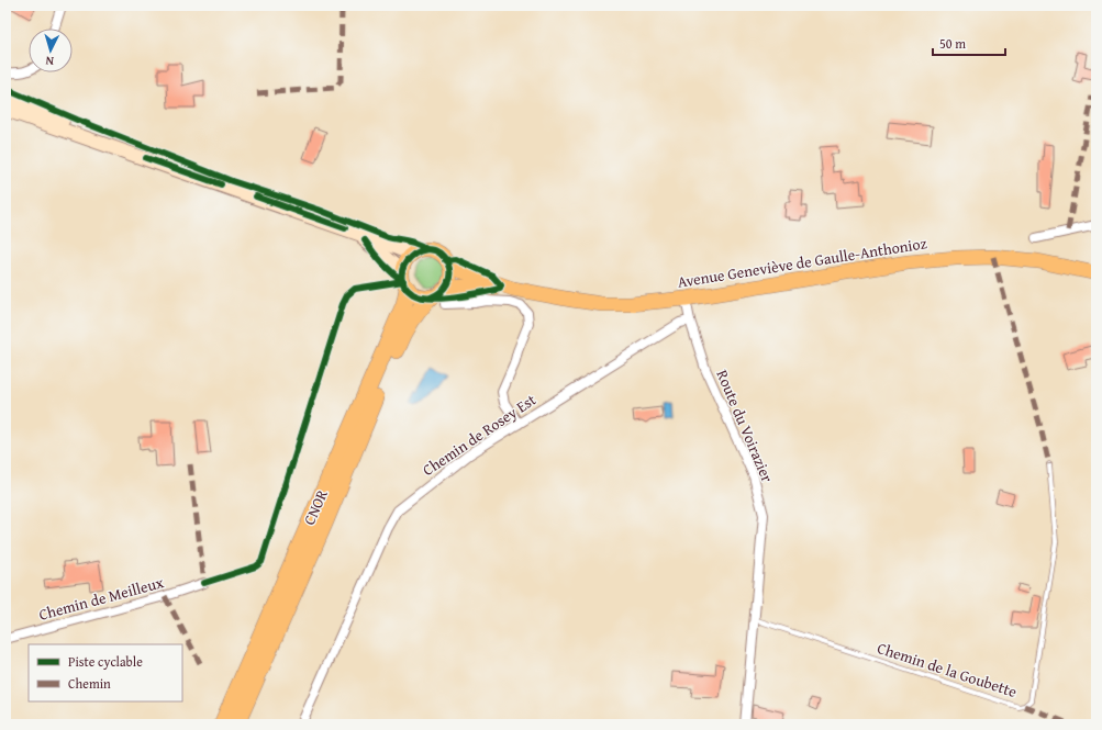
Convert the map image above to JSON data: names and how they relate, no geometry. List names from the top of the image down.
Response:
{
  "streets": {
    "highway": ["CNOR"],
    "main road": ["Avenue Geneviève de Gaulle-Anthonioz"],
    "street": ["Route du Voirazier", "Chemin de Rosey Est", "Chemin de Meilleux"],
    "lane": ["Chemin de la Goubette"]
  },
  "crossings": [
    ["Avenue Geneviève de Gaulle-Anthonioz", "Route du Voirazier"],
    ["Avenue Geneviève de Gaulle-Anthonioz", "CNOR"],
    ["Route du Voirazier", "Chemin de Rosey Est"],
    ["Route du Voirazier", "Chemin de la Goubette"]
  ],
  "legend": ["Piste cyclable", "Chemin"],
  "scale_bar": "50 m",
  "north": "bottom"
}
